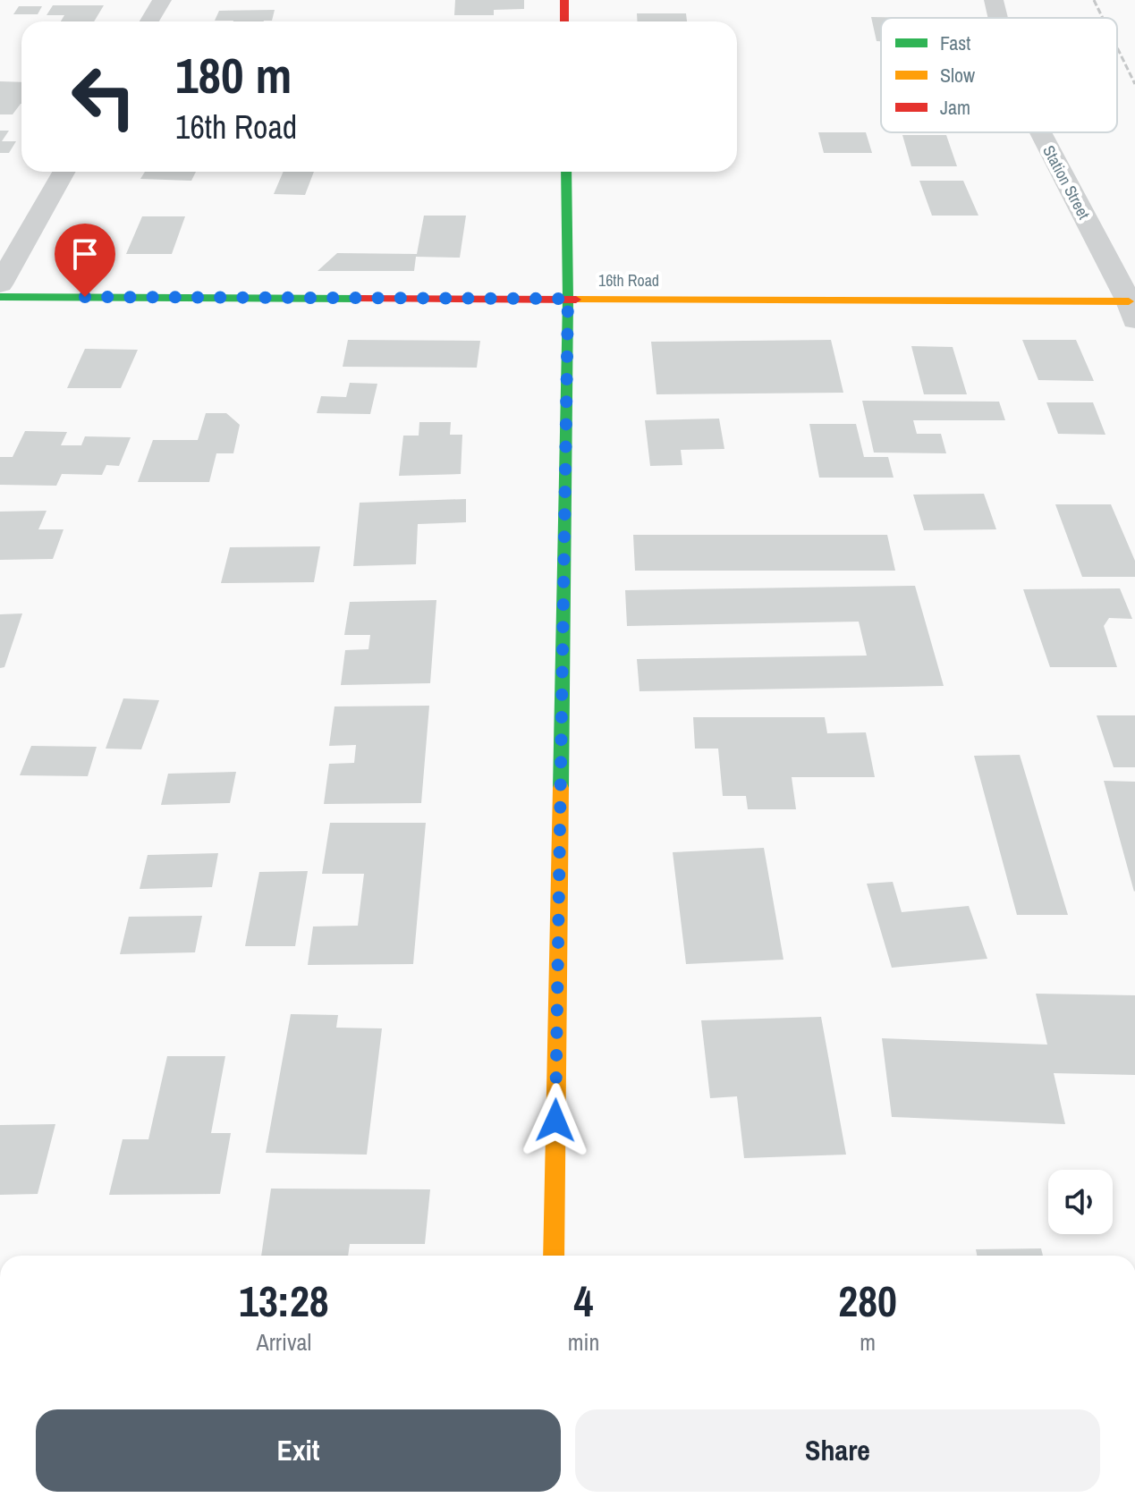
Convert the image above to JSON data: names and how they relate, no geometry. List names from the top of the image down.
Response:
{
  "streets": {
    "main road": ["16th Road"],
    "street": ["Station Street"]
  },
  "crossings": [
    ["Station Street", "16th Road"]
  ],
  "legend": ["Fast", "Slow", "Jam"],
  "page": {
    "turn": ["180 m", "16th Road"],
    "eta": [
      "13:28",
      "Arrival",
      "4",
      "min",
      "280",
      "m"
    ],
    "buttons": ["Exit", "Share"]
  }
}
